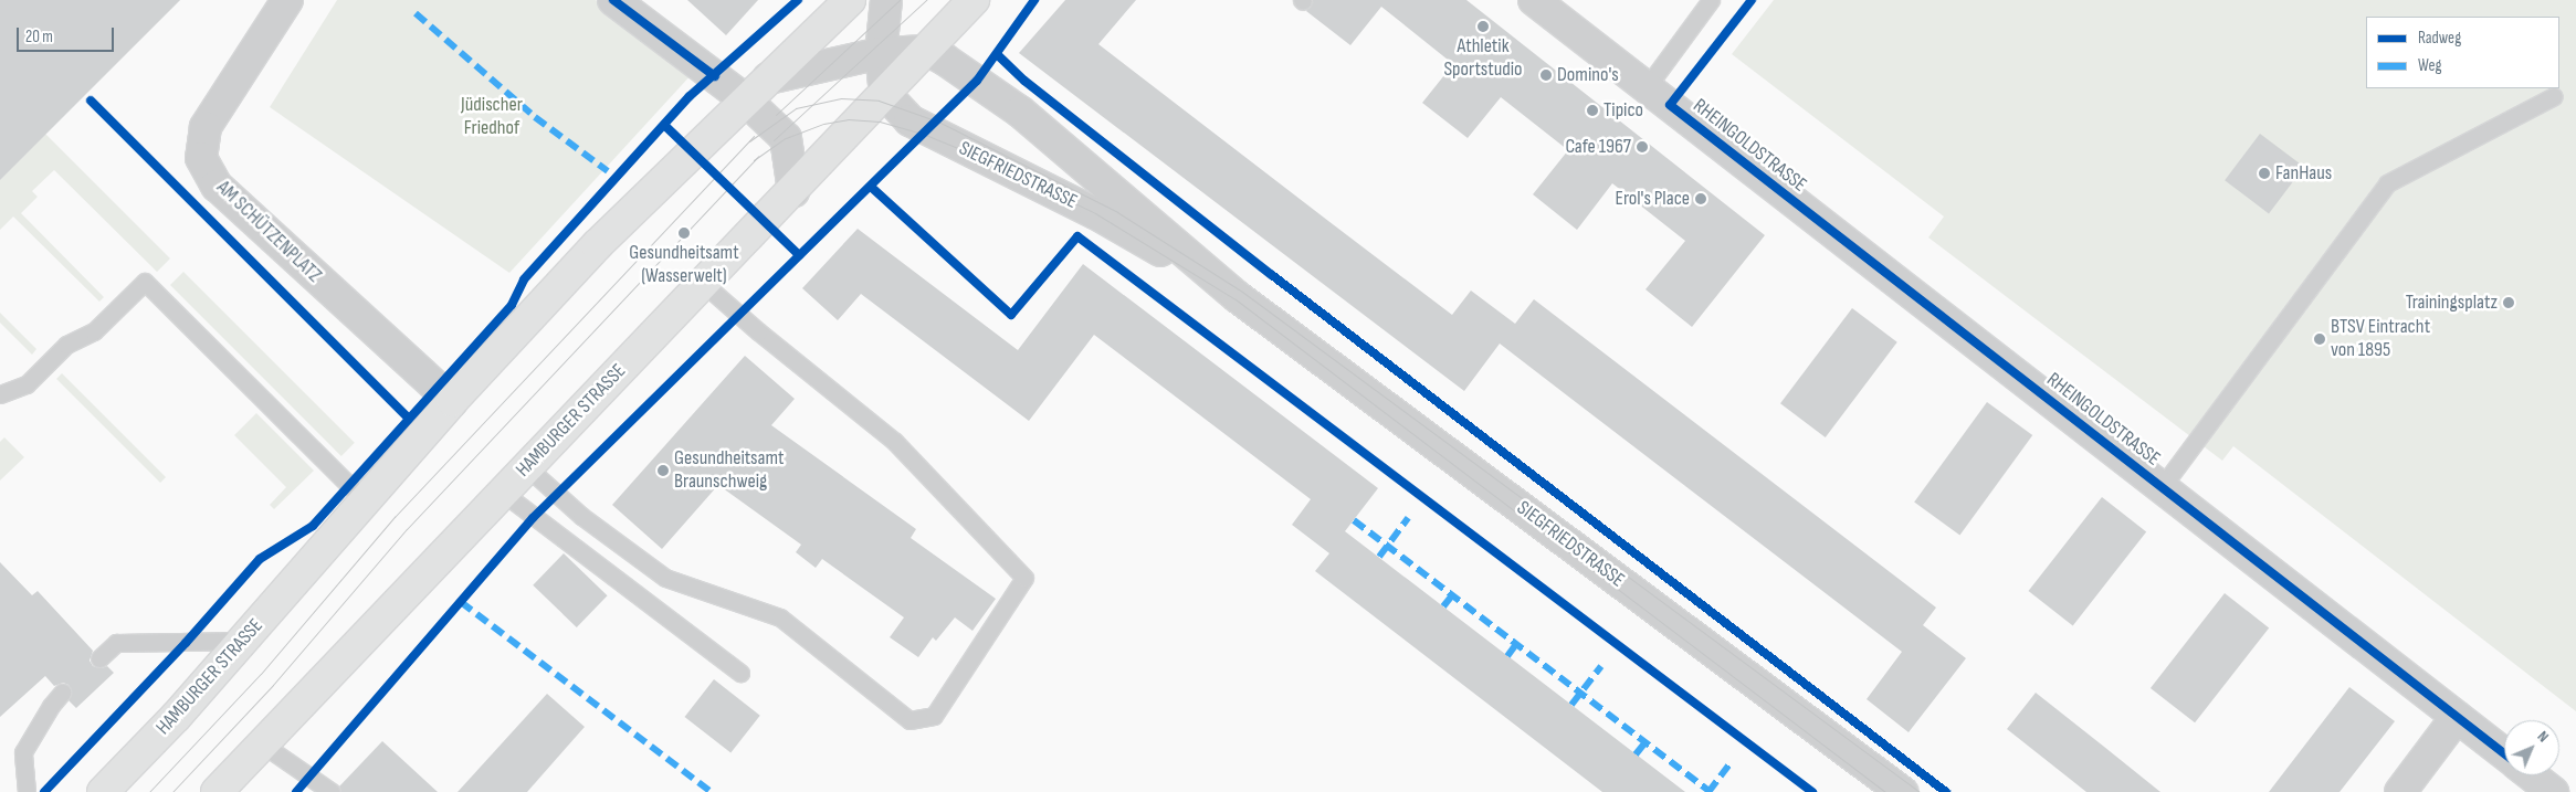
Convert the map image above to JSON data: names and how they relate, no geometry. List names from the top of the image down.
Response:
{
  "streets": {
    "main road": ["HAMBURGER STRASSE"],
    "street": ["RHEINGOLDSTRASSE", "SIEGFRIEDSTRASSE", "AM SCHÜTZENPLATZ"]
  },
  "crossings": [
    ["SIEGFRIEDSTRASSE", "HAMBURGER STRASSE"],
    ["AM SCHÜTZENPLATZ", "HAMBURGER STRASSE"]
  ],
  "parks": ["Jüdischer Friedhof"],
  "places": [
    "Athletik Sportstudio",
    "Domino's",
    "Tipico",
    "Cafe 1967",
    "FanHaus",
    "Erol's Place",
    "Gesundheitsamt (Wasserwelt)",
    "Trainingsplatz",
    "BTSV Eintracht von 1895",
    "Gesundheitsamt Braunschweig"
  ],
  "legend": ["Radweg", "Weg"],
  "scale_bar": "20 m",
  "north": "top right"
}
